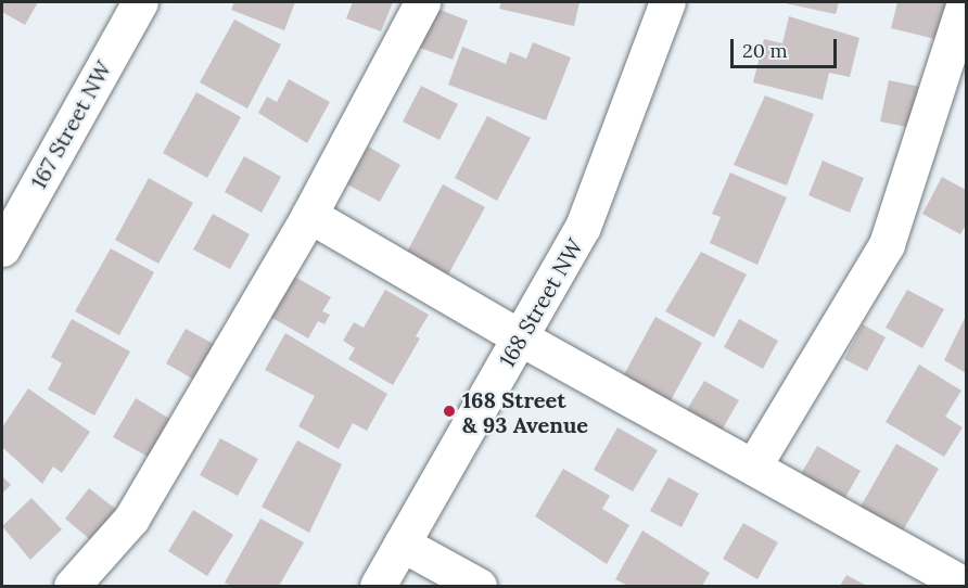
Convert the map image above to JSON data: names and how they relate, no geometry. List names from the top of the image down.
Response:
{
  "streets": {
    "street": ["167 Street NW", "168 Street NW"]
  },
  "places": ["168 Street & 93 Avenue"],
  "scale_bar": "20 m"
}
